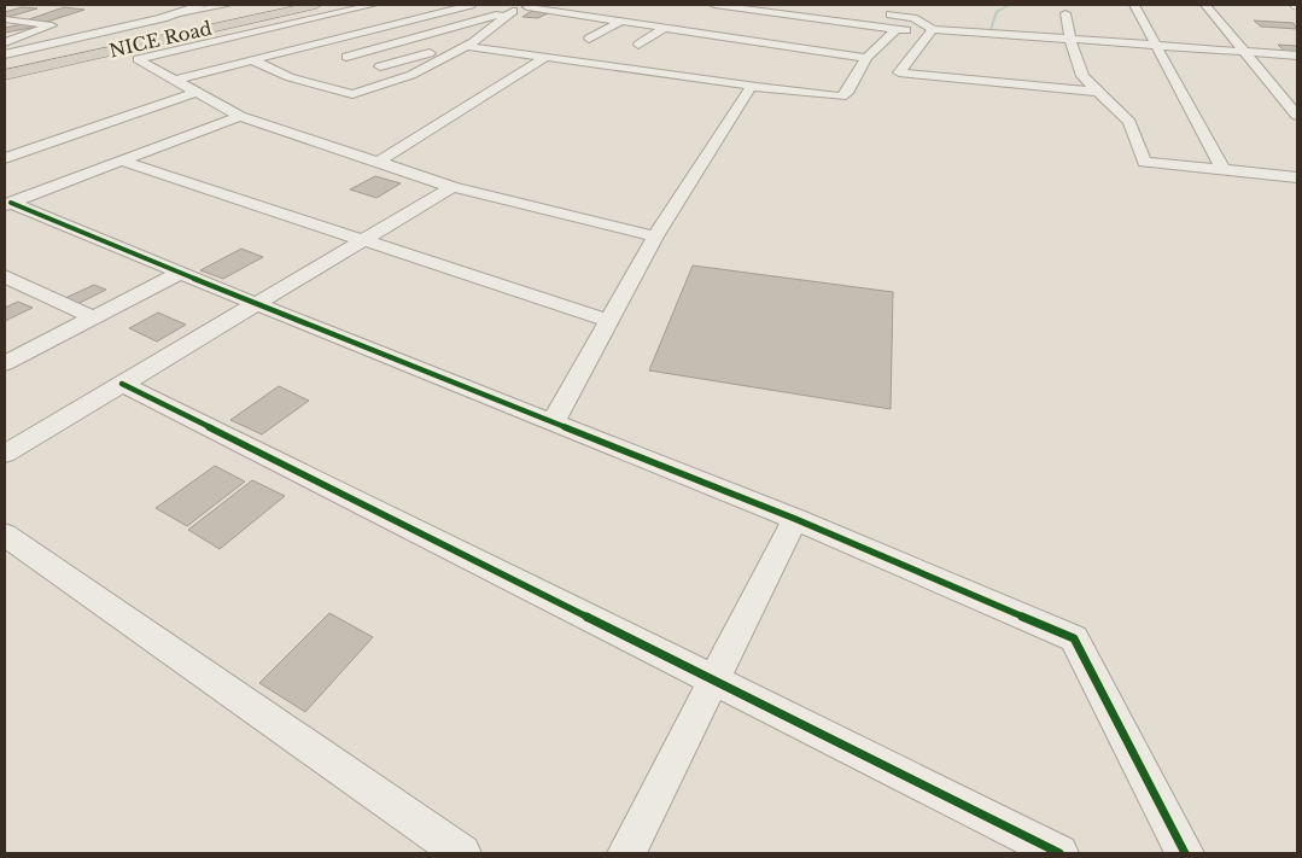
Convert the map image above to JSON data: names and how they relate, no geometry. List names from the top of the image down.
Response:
{
  "streets": {
    "highway": ["NICE Road"]
  }
}
